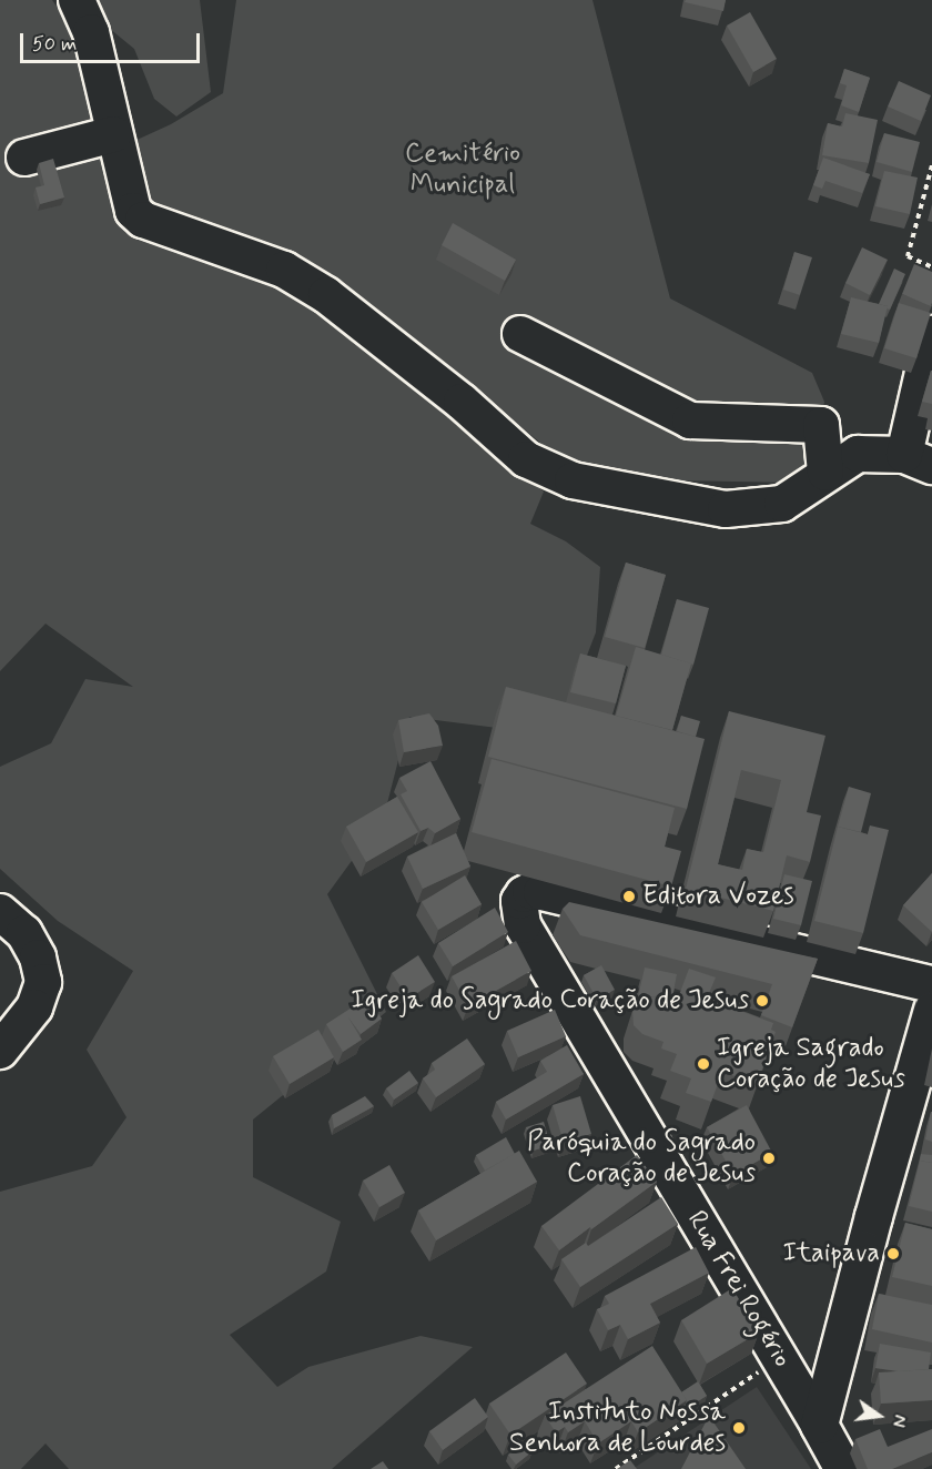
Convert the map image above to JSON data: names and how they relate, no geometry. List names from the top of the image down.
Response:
{
  "streets": {
    "street": ["Rua Frei Rogério"]
  },
  "parks": ["Cemitério Municipal"],
  "places": [
    "Editora Vozes",
    "Igreja do Sagrado Coração de Jesus",
    "Igreja Sagrado Coração de Jesus",
    "Paróquia do Sagrado Coração de Jesus",
    "Itaipava",
    "Instituto Nossa Senhora de Lourdes"
  ],
  "scale_bar": "50 m",
  "north": "right"
}
